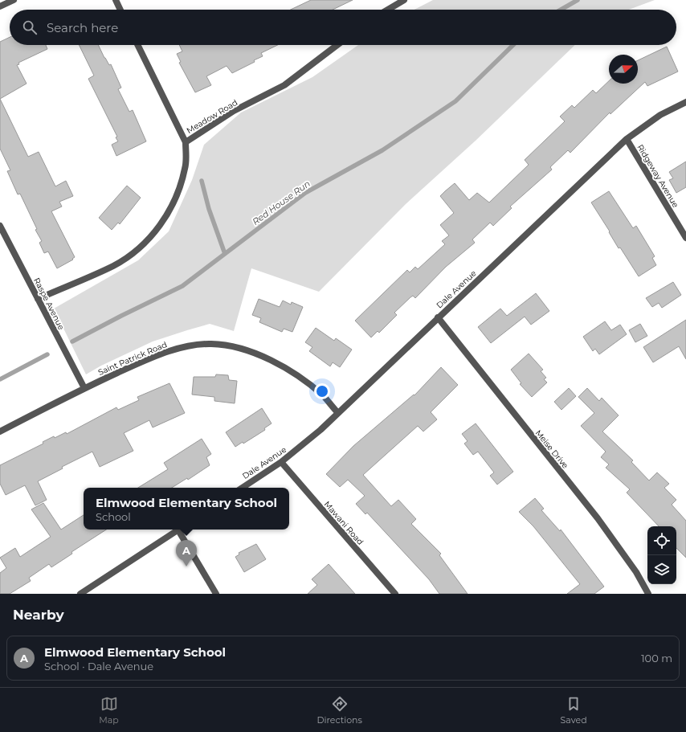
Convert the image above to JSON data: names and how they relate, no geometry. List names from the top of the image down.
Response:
{
  "streets": {
    "street": [
      "Meadow Road",
      "Ridgeway Avenue",
      "Dale Avenue",
      "Raspe Avenue",
      "Saint Patrick Road",
      "Meise Drive",
      "Mawani Road"
    ]
  },
  "crossings": [
    ["Meadow Road", "Raspe Avenue"],
    ["Ridgeway Avenue", "Dale Avenue"],
    ["Dale Avenue", "Saint Patrick Road"],
    ["Dale Avenue", "Meise Drive"],
    ["Dale Avenue", "Mawani Road"],
    ["Raspe Avenue", "Saint Patrick Road"]
  ],
  "water": ["Red House Run"],
  "north": "right",
  "page": {
    "search": "Search here",
    "popup": ["Elmwood Elementary School", "School"],
    "pins": "A",
    "heading": "Nearby",
    "list": [
      {
        "mark": "A",
        "name": "Elmwood Elementary School",
        "note": "School · Dale Avenue",
        "value": "100 m"
      }
    ],
    "nav": ["Map", "Directions", "Saved"]
  }
}
